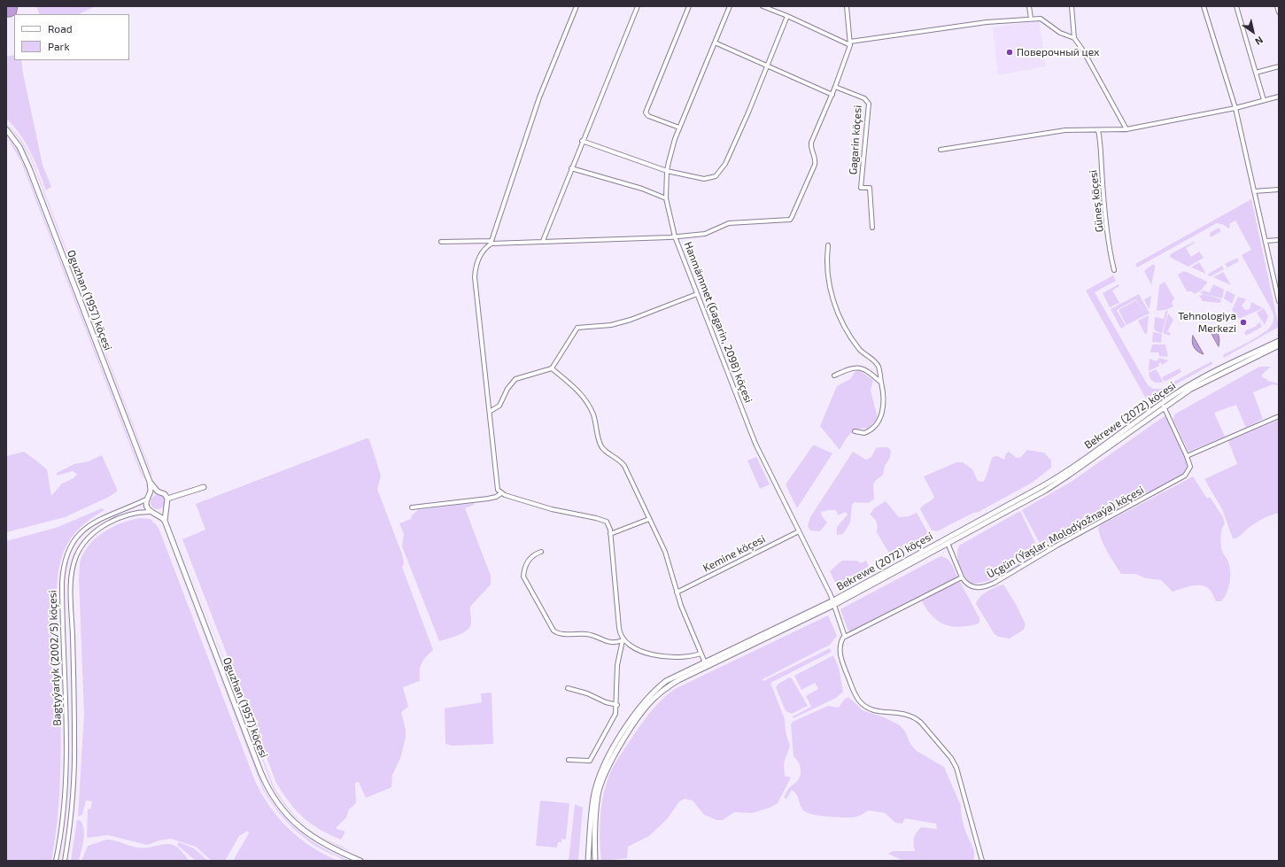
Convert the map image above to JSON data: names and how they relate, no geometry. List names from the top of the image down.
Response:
{
  "streets": {
    "main road": ["Oguzhan (1957) köçesi", "Bekrewe (2072) köçesi"],
    "street": [
      "Gagarin köçesi",
      "Güneş köçesi",
      "Hanmämmet (Gagarin, 2098) köçesi",
      "Üçgün (Ýaşlar, Molodýožnaýa) köçesi",
      "Kemine köçesi",
      "Bagtyýarlyk (2002/5) köçesi"
    ]
  },
  "crossings": [
    ["Oguzhan (1957) köçesi", "Bagtyýarlyk (2002/5) köçesi"],
    ["Hanmämmet (Gagarin, 2098) köçesi", "Bekrewe (2072) köçesi"],
    ["Hanmämmet (Gagarin, 2098) köçesi", "Kemine köçesi"]
  ],
  "places": ["Поверочный цех", "Tehnologiya Merkezi"],
  "legend": ["Road", "Park"],
  "north": "bottom right"
}
